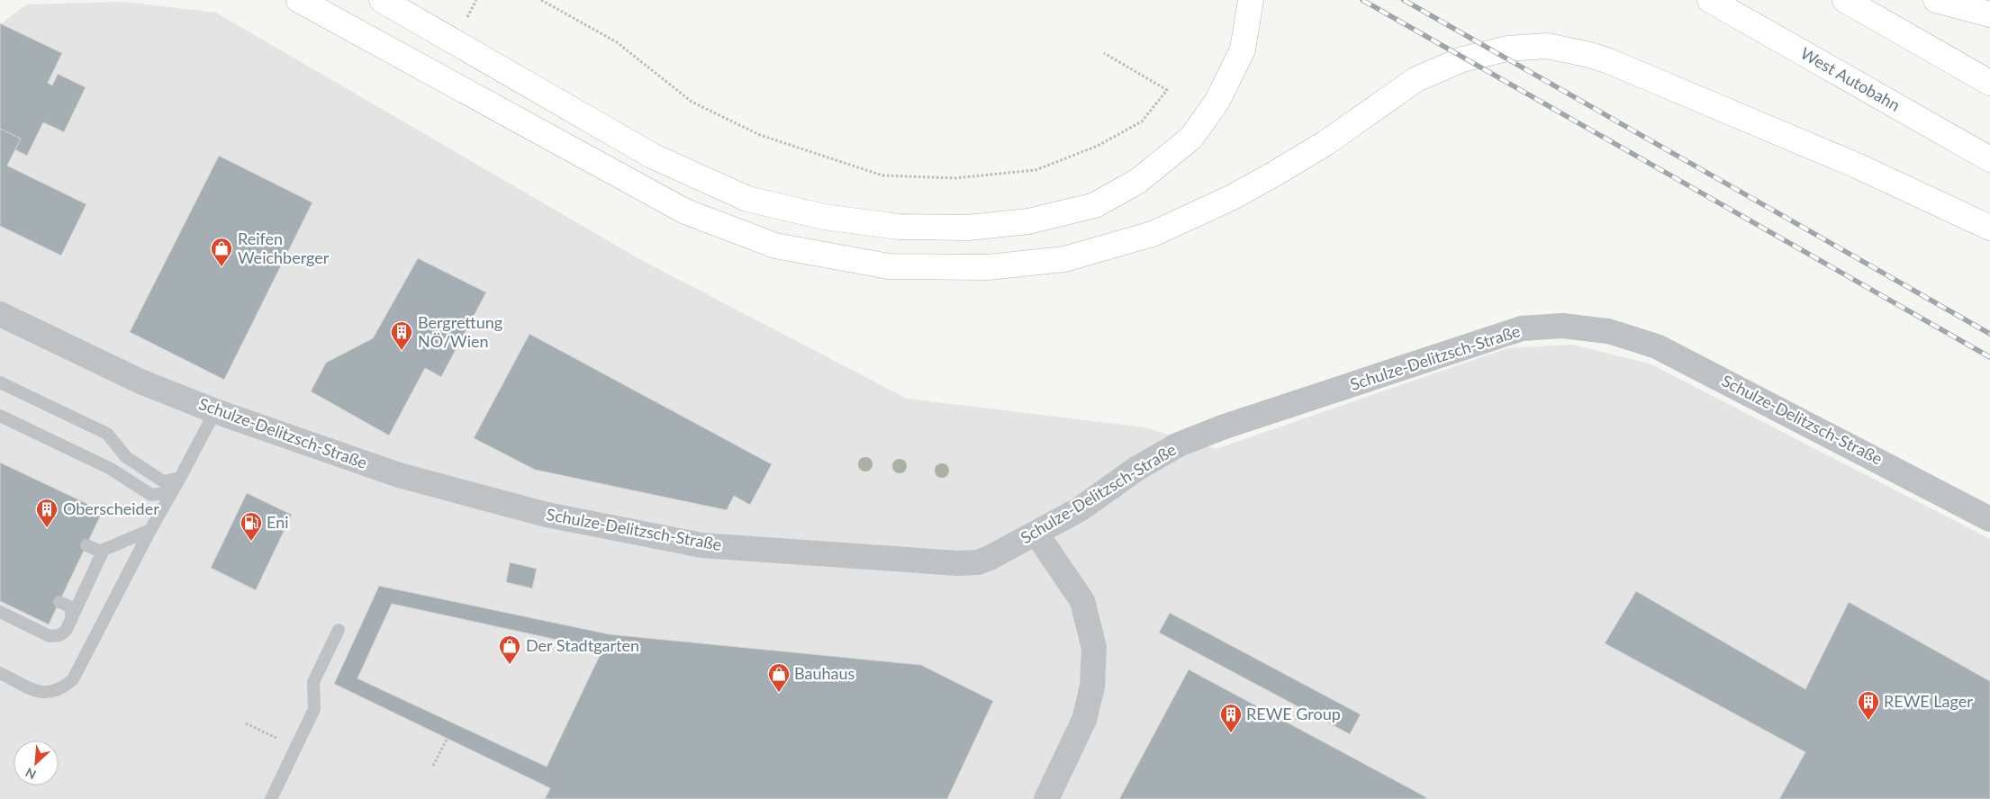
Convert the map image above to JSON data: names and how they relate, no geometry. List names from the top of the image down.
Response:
{
  "streets": {
    "highway": ["West Autobahn"],
    "street": ["Schulze-Delitzsch-Straße"]
  },
  "places": {
    "shop": ["Reifen Weichberger", "Der Stadtgarten", "Bauhaus"],
    "building": [
      "Bergrettung NÖ/Wien",
      "Oberscheider",
      "REWE Lager",
      "REWE Group"
    ],
    "fuel station": ["Eni"]
  },
  "north": "bottom left"
}
